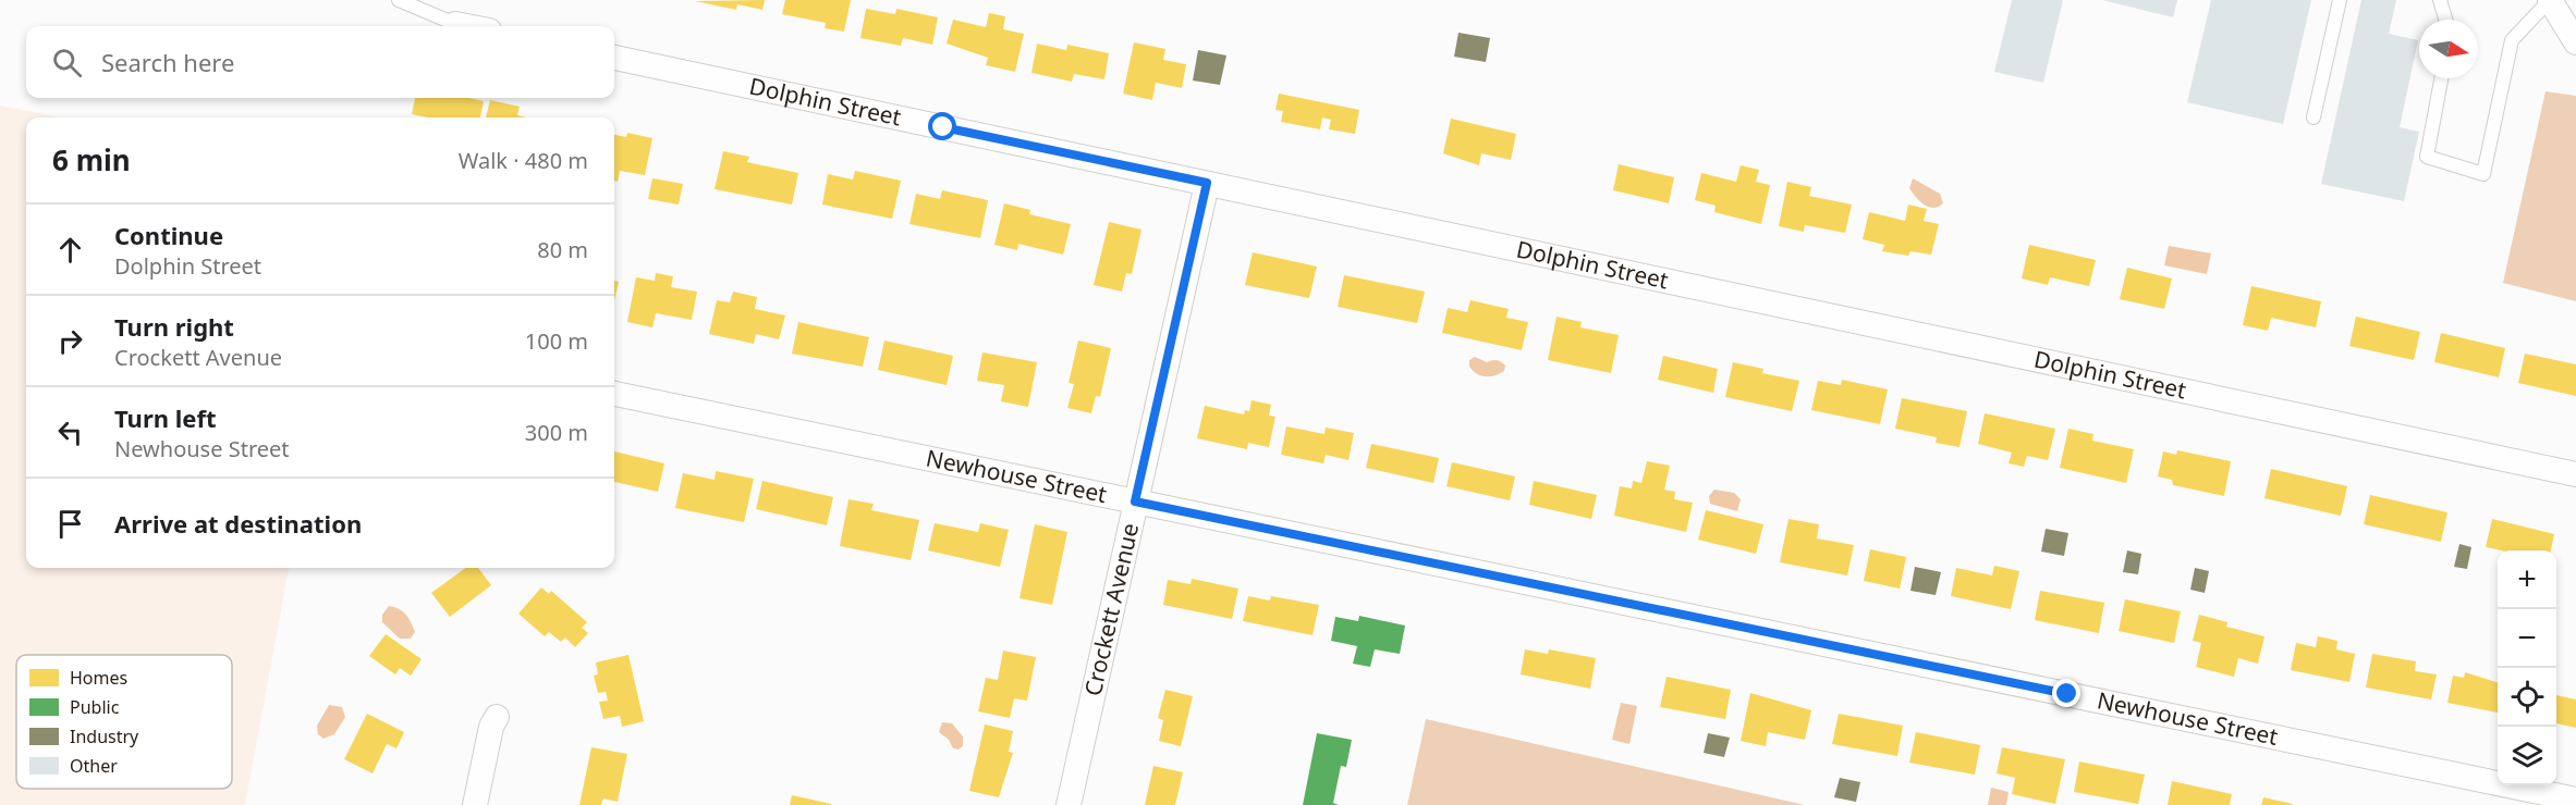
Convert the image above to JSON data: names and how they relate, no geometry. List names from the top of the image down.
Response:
{
  "streets": {
    "street": ["Dolphin Street", "Newhouse Street", "Crockett Avenue"]
  },
  "crossings": [
    ["Dolphin Street", "Crockett Avenue"],
    ["Newhouse Street", "Crockett Avenue"]
  ],
  "legend": [
    "Homes",
    "Public",
    "Industry",
    "Other"
  ],
  "north": "right",
  "page": {
    "search": "Search here",
    "heading": ["6 min", "Walk · 480 m"],
    "list": [
      ["Continue", "Dolphin Street", "80 m"],
      ["Turn right", "Crockett Avenue", "100 m"],
      ["Turn left", "Newhouse Street", "300 m"],
      "Arrive at destination"
    ],
    "map_buttons": ["+", "−"]
  }
}
